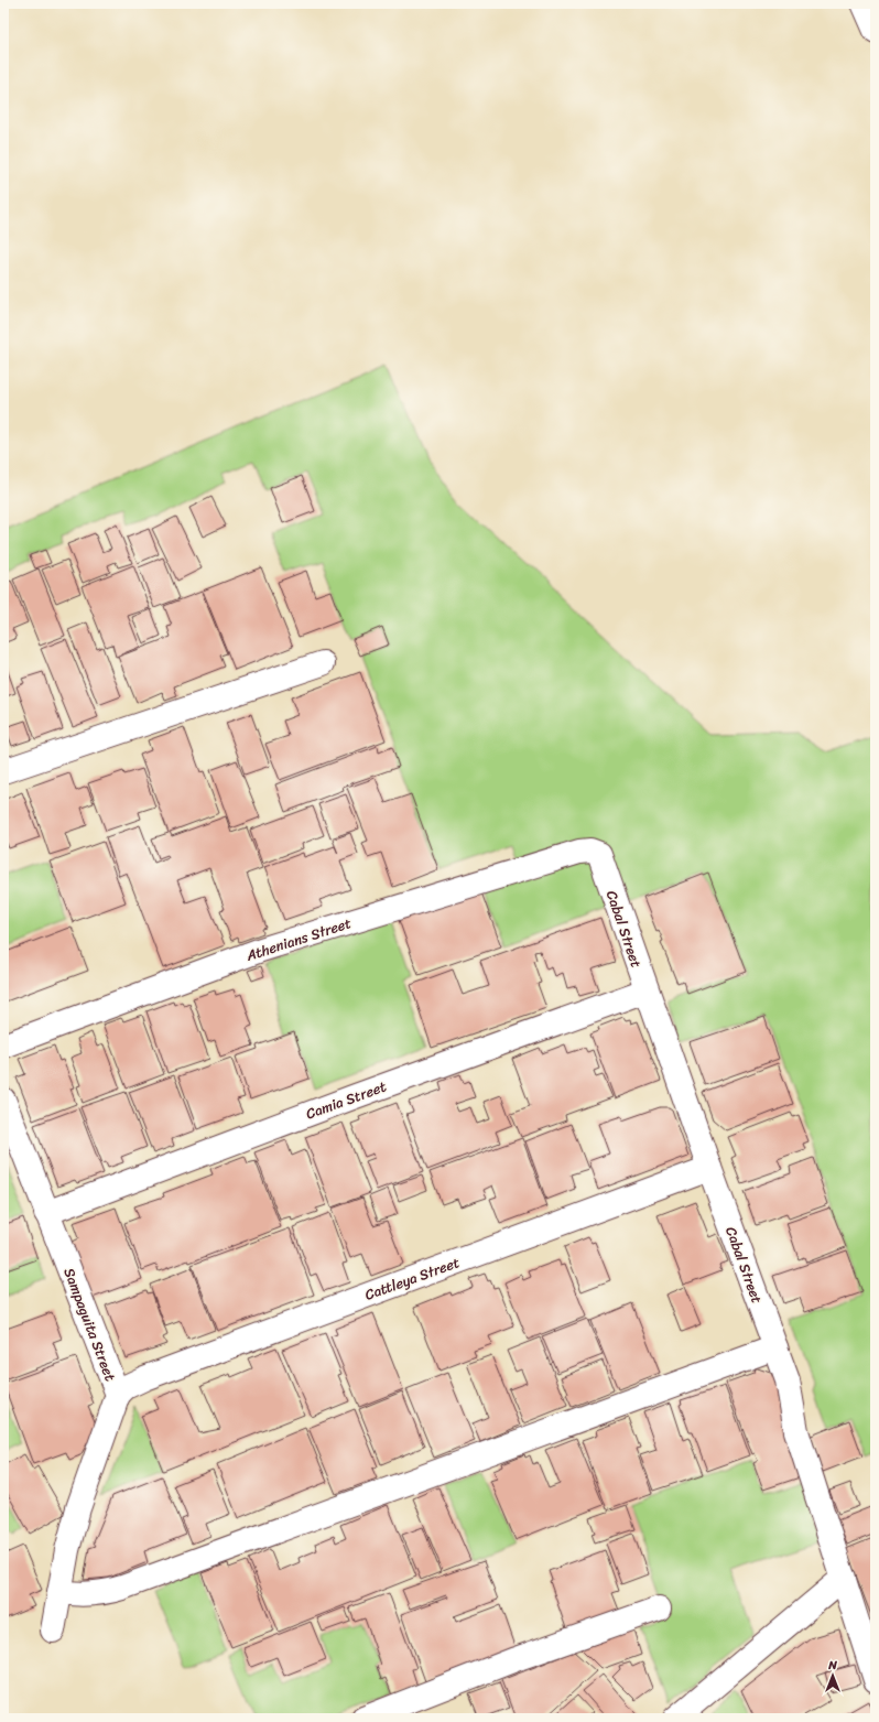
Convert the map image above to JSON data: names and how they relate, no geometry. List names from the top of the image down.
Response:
{
  "streets": {
    "street": [
      "Cabal Street",
      "Athenians Street",
      "Camia Street",
      "Cattleya Street",
      "Sampaguita Street"
    ]
  },
  "crossings": [
    ["Cabal Street", "Athenians Street"],
    ["Cabal Street", "Camia Street"],
    ["Cabal Street", "Cattleya Street"],
    ["Camia Street", "Sampaguita Street"],
    ["Cattleya Street", "Sampaguita Street"]
  ],
  "north": "top"
}
